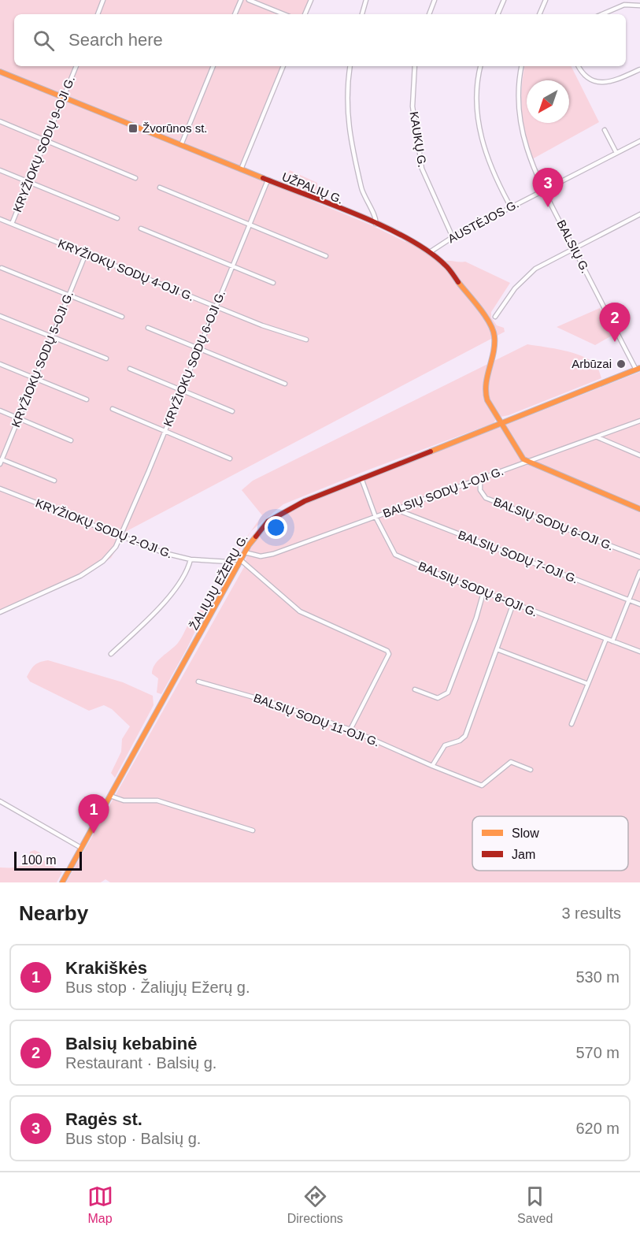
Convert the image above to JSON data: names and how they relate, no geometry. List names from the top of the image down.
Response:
{
  "streets": {
    "street": [
      "KAUKŲ G.",
      "KRYŽIOKŲ SODŲ 9-OJI G.",
      "UŽPALIŲ G.",
      "AUSTĖJOS G.",
      "BALSIŲ G.",
      "KRYŽIOKŲ SODŲ 4-OJI G.",
      "KRYŽIOKŲ SODŲ 6-OJI G.",
      "KRYŽIOKŲ SODŲ 5-OJI G.",
      "BALSIŲ SODŲ 1-OJI G.",
      "BALSIŲ SODŲ 6-OJI G.",
      "KRYŽIOKŲ SODŲ 2-OJI G.",
      "BALSIŲ SODŲ 7-OJI G.",
      "ŽALIŲJŲ EŽERŲ G.",
      "BALSIŲ SODŲ 8-OJI G.",
      "BALSIŲ SODŲ 11-OJI G."
    ]
  },
  "crossings": [
    ["KAUKŲ G.", "AUSTĖJOS G."],
    ["KRYŽIOKŲ SODŲ 9-OJI G.", "UŽPALIŲ G."],
    ["KRYŽIOKŲ SODŲ 9-OJI G.", "KRYŽIOKŲ SODŲ 4-OJI G."],
    ["UŽPALIŲ G.", "AUSTĖJOS G."],
    ["UŽPALIŲ G.", "KRYŽIOKŲ SODŲ 6-OJI G."],
    ["UŽPALIŲ G.", "BALSIŲ SODŲ 1-OJI G."],
    ["UŽPALIŲ G.", "ŽALIŲJŲ EŽERŲ G."],
    ["AUSTĖJOS G.", "BALSIŲ G."],
    ["BALSIŲ G.", "ŽALIŲJŲ EŽERŲ G."],
    ["KRYŽIOKŲ SODŲ 4-OJI G.", "KRYŽIOKŲ SODŲ 6-OJI G."],
    ["KRYŽIOKŲ SODŲ 4-OJI G.", "KRYŽIOKŲ SODŲ 5-OJI G."],
    ["KRYŽIOKŲ SODŲ 6-OJI G.", "KRYŽIOKŲ SODŲ 2-OJI G."],
    ["BALSIŲ SODŲ 1-OJI G.", "BALSIŲ SODŲ 6-OJI G."],
    ["BALSIŲ SODŲ 1-OJI G.", "BALSIŲ SODŲ 7-OJI G."],
    ["BALSIŲ SODŲ 1-OJI G.", "ŽALIŲJŲ EŽERŲ G."],
    ["BALSIŲ SODŲ 1-OJI G.", "BALSIŲ SODŲ 8-OJI G."],
    ["KRYŽIOKŲ SODŲ 2-OJI G.", "ŽALIŲJŲ EŽERŲ G."],
    ["ŽALIŲJŲ EŽERŲ G.", "BALSIŲ SODŲ 8-OJI G."]
  ],
  "places": {
    "transit": ["Žvorūnos st."],
    "other": ["Arbūzai"]
  },
  "legend": ["Slow", "Jam"],
  "scale_bar": "100 m",
  "north": "bottom left",
  "page": {
    "search": "Search here",
    "pins": ["3", "2", "1"],
    "scale": "100 m",
    "heading": ["Nearby", "3 results"],
    "list": [
      {
        "mark": "1",
        "name": "Krakiškės",
        "note": "Bus stop · Žaliųjų Ežerų g.",
        "value": "530 m"
      },
      {
        "mark": "2",
        "name": "Balsių kebabinė",
        "note": "Restaurant · Balsių g.",
        "value": "570 m"
      },
      {
        "mark": "3",
        "name": "Ragės st.",
        "note": "Bus stop · Balsių g.",
        "value": "620 m"
      }
    ],
    "nav": ["Map", "Directions", "Saved"]
  }
}
